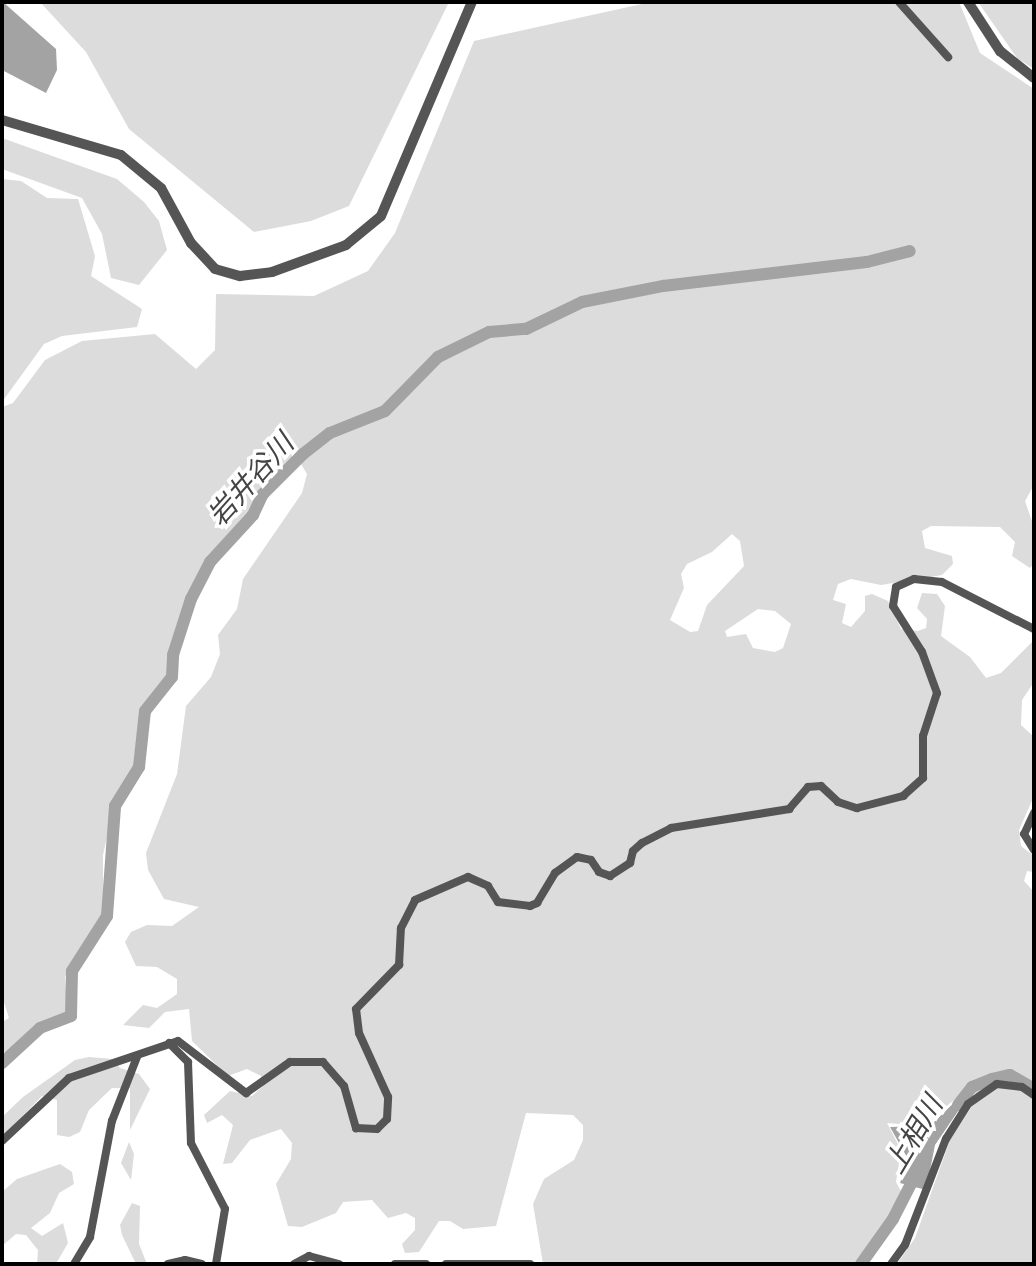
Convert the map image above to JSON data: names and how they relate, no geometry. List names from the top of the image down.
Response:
{
  "water": ["岩井谷川", "上相川"]
}
